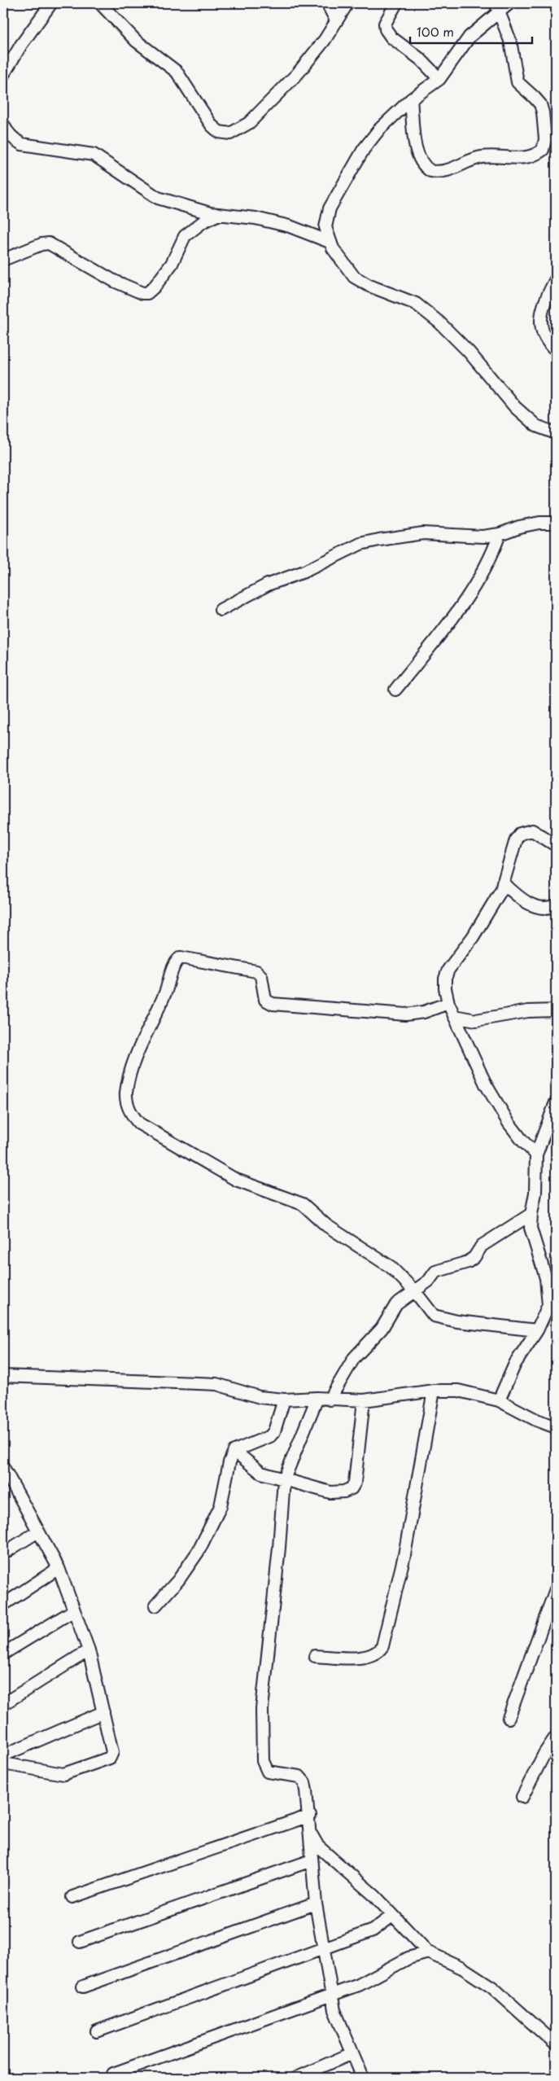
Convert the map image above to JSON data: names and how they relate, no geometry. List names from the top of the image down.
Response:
{
  "scale_bar": "100 m"
}
